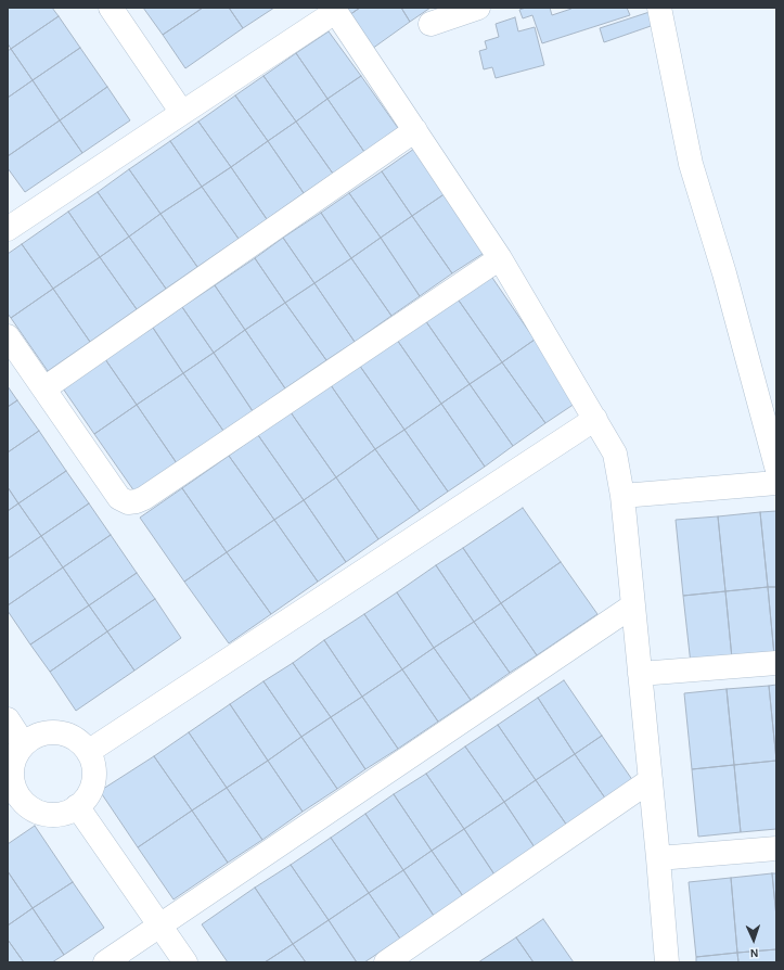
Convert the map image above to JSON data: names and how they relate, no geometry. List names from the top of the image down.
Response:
{
  "north": "bottom"
}
